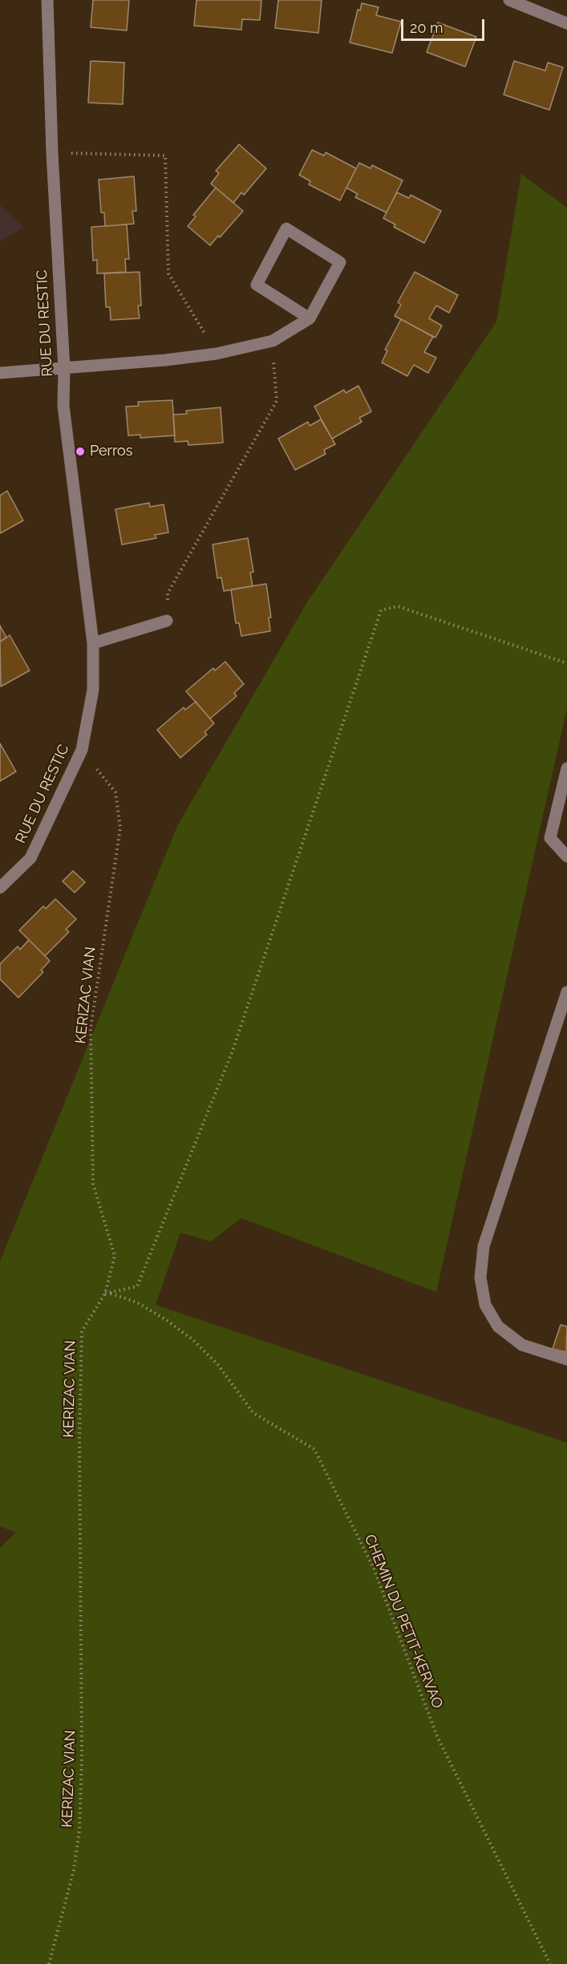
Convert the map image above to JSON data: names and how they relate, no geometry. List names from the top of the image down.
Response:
{
  "streets": {
    "street": ["RUE DU RESTIC"],
    "path": ["KERIZAC VIAN", "CHEMIN DU PETIT-KERVAO"]
  },
  "crossings": [
    ["RUE DU RESTIC", "KERIZAC VIAN"],
    ["KERIZAC VIAN", "CHEMIN DU PETIT-KERVAO"]
  ],
  "places": ["Perros"],
  "scale_bar": "20 m"
}
